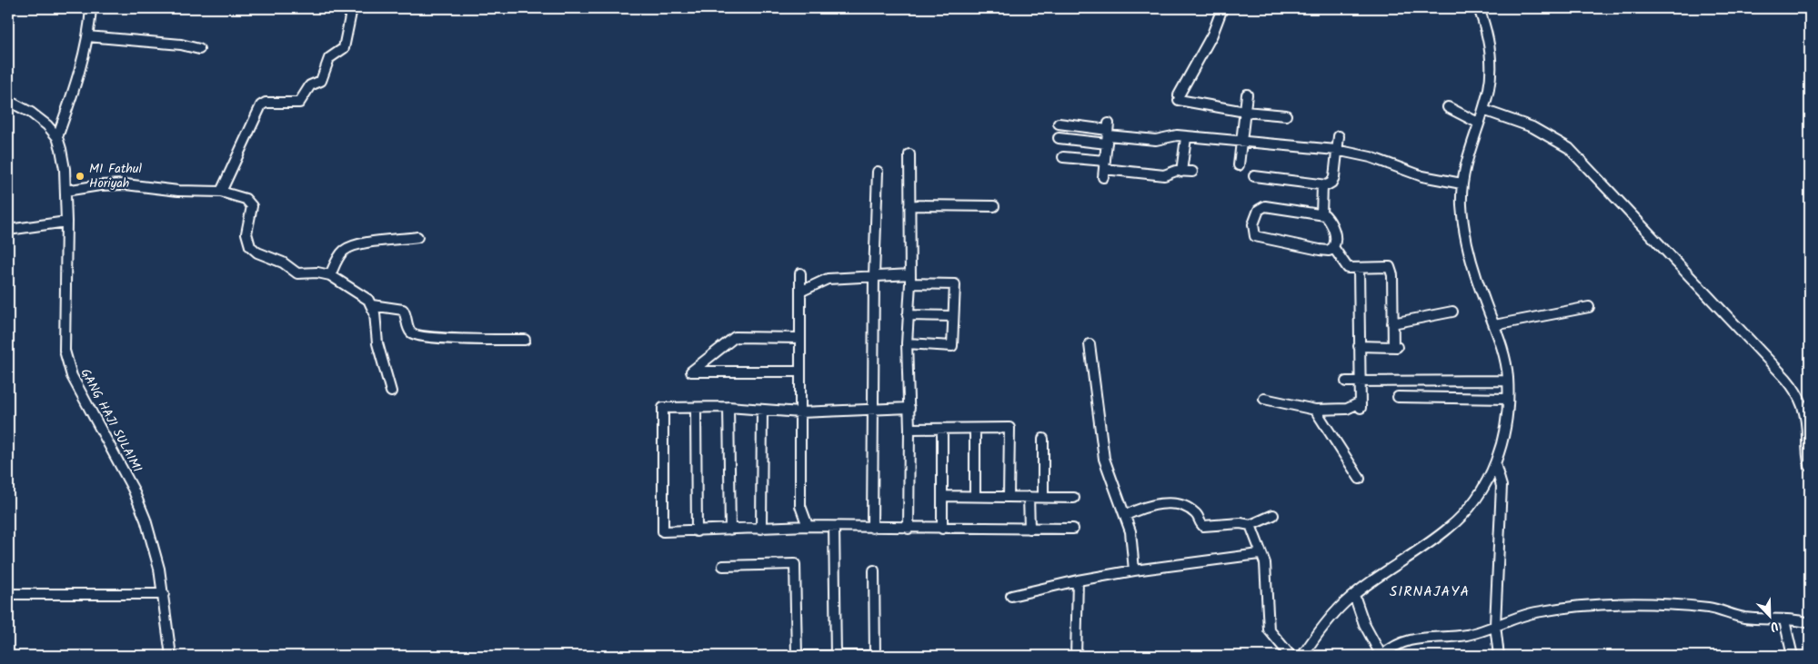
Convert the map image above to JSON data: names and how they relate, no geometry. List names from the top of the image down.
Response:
{
  "streets": {
    "street": ["GANG HAJI SULAIMI"]
  },
  "districts": ["SIRNAJAYA"],
  "places": ["MI Fathul Horiyah"],
  "north": "bottom right"
}
